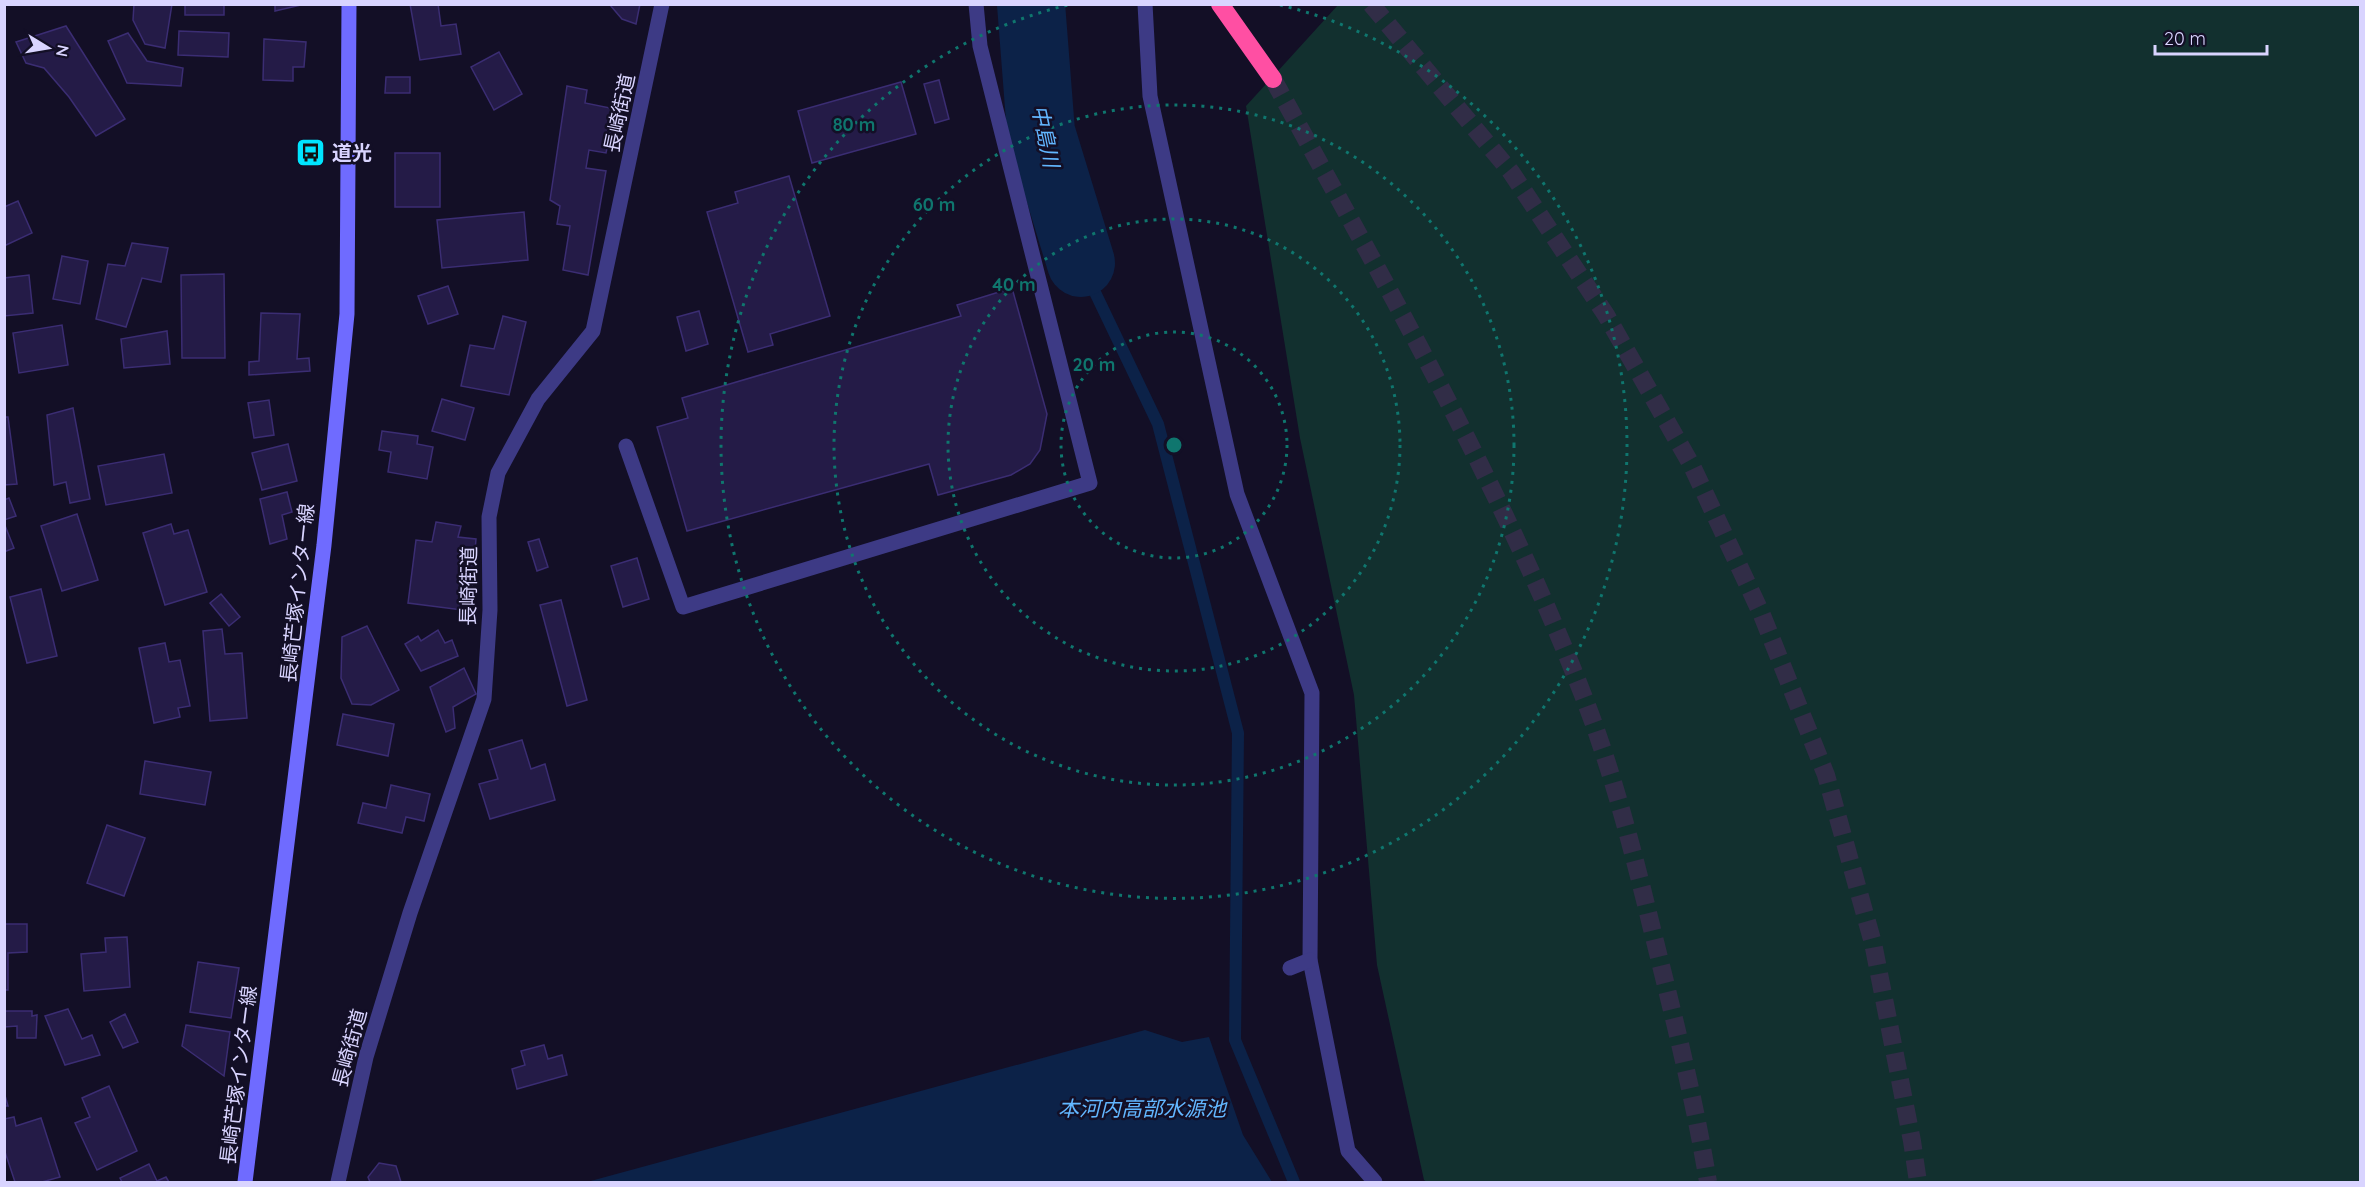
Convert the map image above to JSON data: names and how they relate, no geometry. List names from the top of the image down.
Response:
{
  "streets": {
    "main road": ["長崎芒塚インター線"],
    "street": ["長崎街道"]
  },
  "water": ["中島川", "本河内高部水源池"],
  "places": {
    "bus stop": ["道光"]
  },
  "scale_bar": "20 m",
  "north": "right",
  "rings": [
    "80 m",
    "60 m",
    "40 m",
    "20 m"
  ]
}
